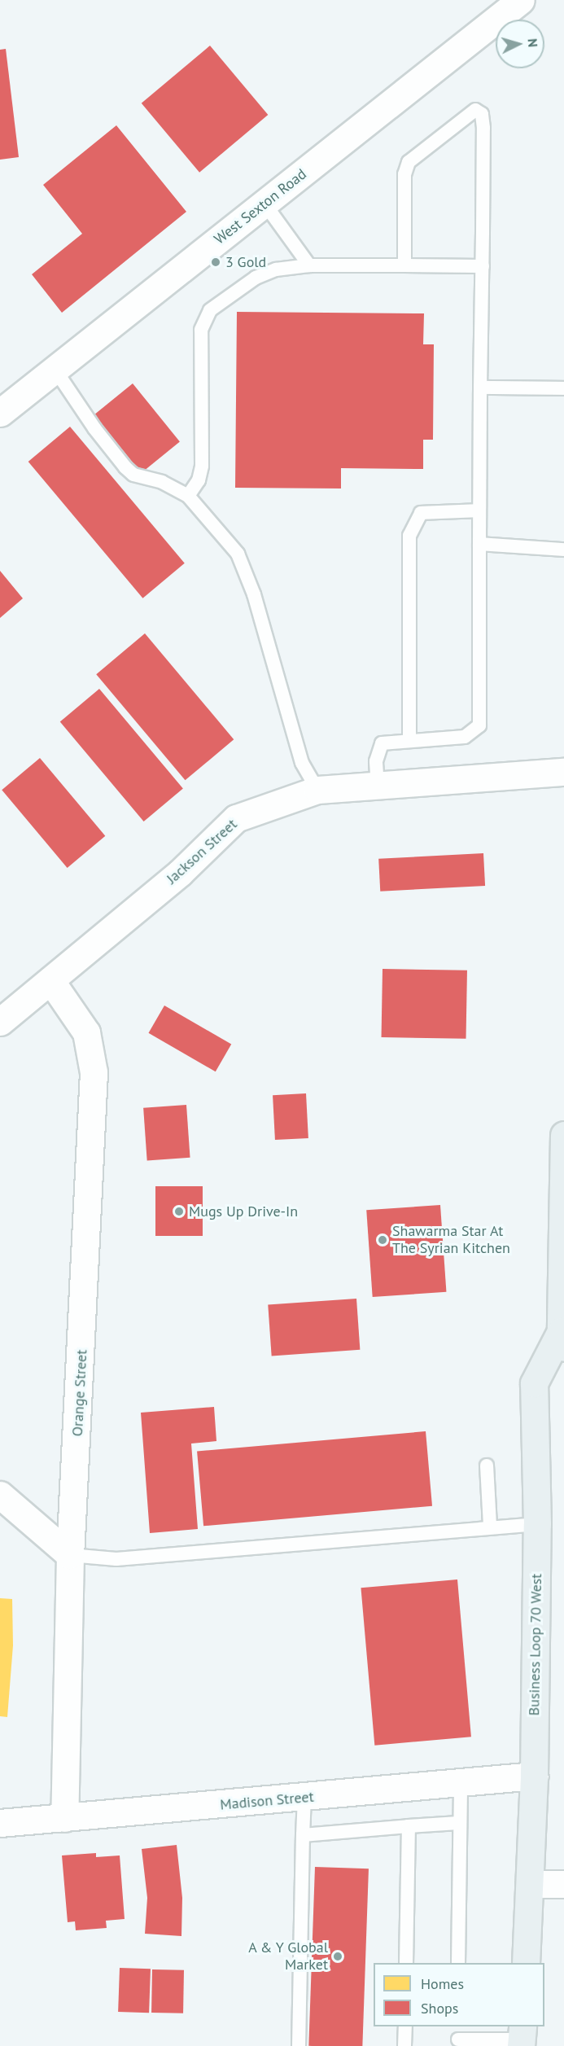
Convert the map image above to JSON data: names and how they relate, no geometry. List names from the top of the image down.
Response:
{
  "streets": {
    "main road": ["Business Loop 70 West"],
    "street": [
      "West Sexton Road",
      "Jackson Street",
      "Orange Street",
      "Madison Street"
    ]
  },
  "crossings": [
    ["Jackson Street", "Orange Street"],
    ["Orange Street", "Madison Street"],
    ["Business Loop 70 West", "Madison Street"]
  ],
  "places": [
    "3 Gold",
    "Mugs Up Drive-In",
    "Shawarma Star At The Syrian Kitchen",
    "A & Y Global Market"
  ],
  "legend": ["Homes", "Shops"],
  "north": "right"
}
